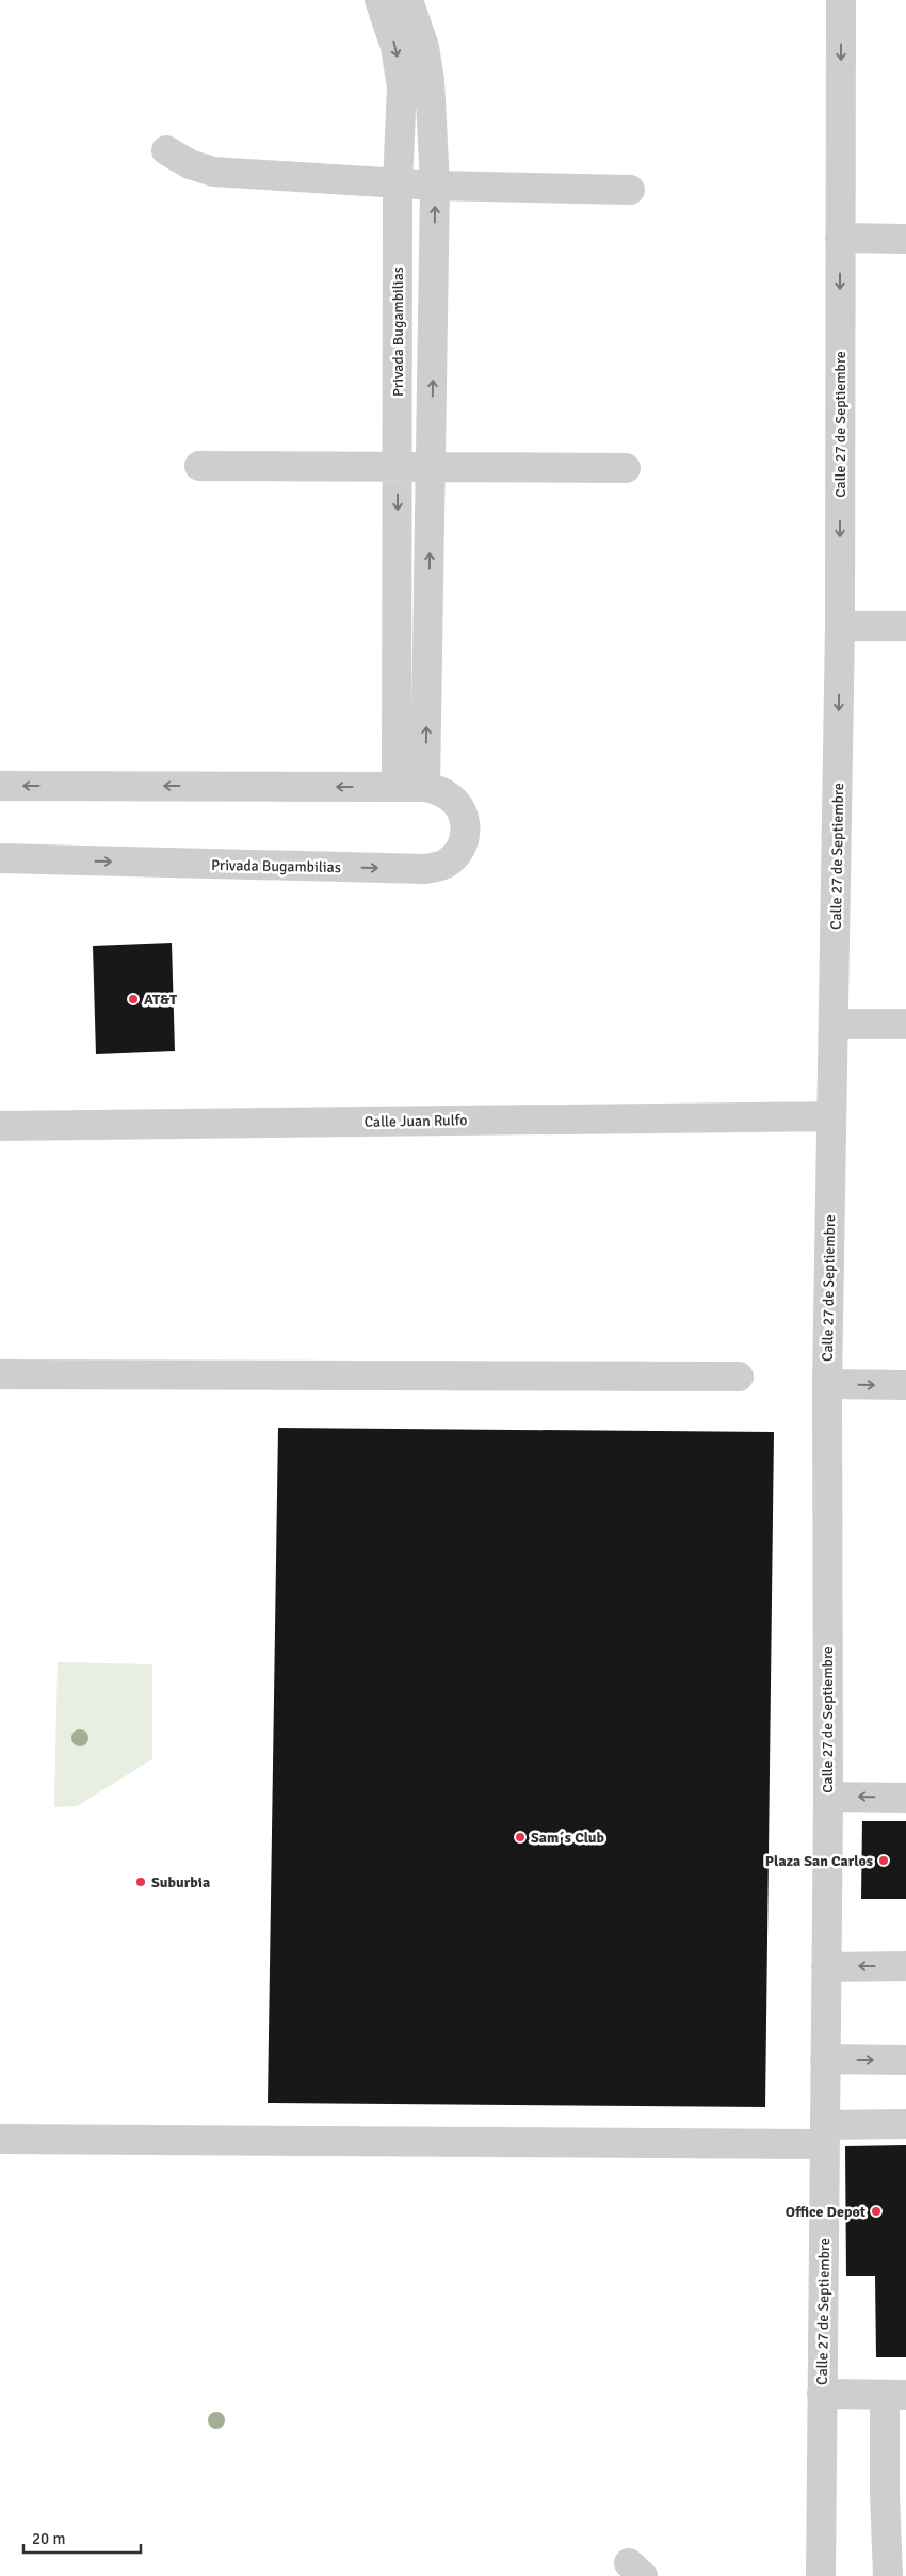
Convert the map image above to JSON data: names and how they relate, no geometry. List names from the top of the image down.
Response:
{
  "streets": {
    "street": ["Privada Bugambilias", "Calle 27 de Septiembre", "Calle Juan Rulfo"]
  },
  "crossings": [
    ["Calle 27 de Septiembre", "Calle Juan Rulfo"]
  ],
  "one_way": ["Calle 27 de Septiembre"],
  "places": [
    "AT&T",
    "Sam´s Club",
    "Plaza San Carlos",
    "Suburbia",
    "Office Depot"
  ],
  "scale_bar": "20 m"
}
